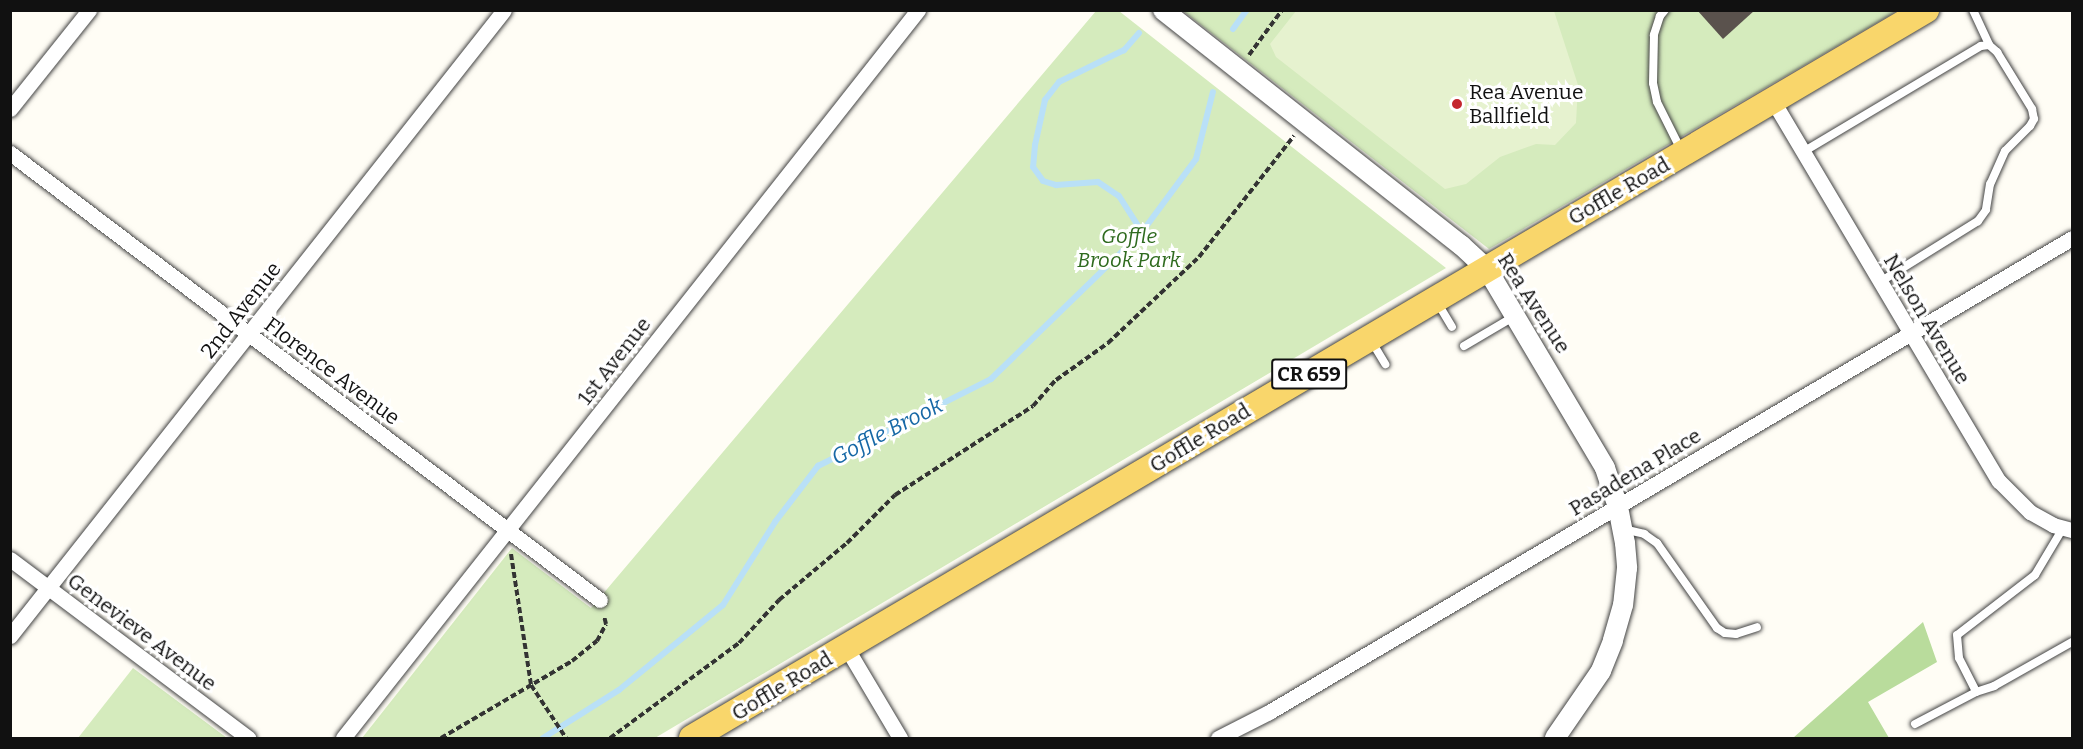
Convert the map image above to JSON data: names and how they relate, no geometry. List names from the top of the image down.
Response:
{
  "streets": {
    "main road": ["Goffle Road", "CR 659"],
    "street": [
      "Rea Avenue",
      "2nd Avenue",
      "Nelson Avenue",
      "1st Avenue",
      "Florence Avenue",
      "Pasadena Place",
      "Genevieve Avenue"
    ]
  },
  "crossings": [
    ["Goffle Road", "Rea Avenue"],
    ["Goffle Road", "Nelson Avenue"],
    ["Rea Avenue", "Pasadena Place"],
    ["2nd Avenue", "Florence Avenue"],
    ["2nd Avenue", "Genevieve Avenue"],
    ["Nelson Avenue", "Pasadena Place"],
    ["1st Avenue", "Florence Avenue"]
  ],
  "water": ["Goffle Brook"],
  "parks": ["Goffle Brook Park"],
  "places": ["Rea Avenue Ballfield"]
}
